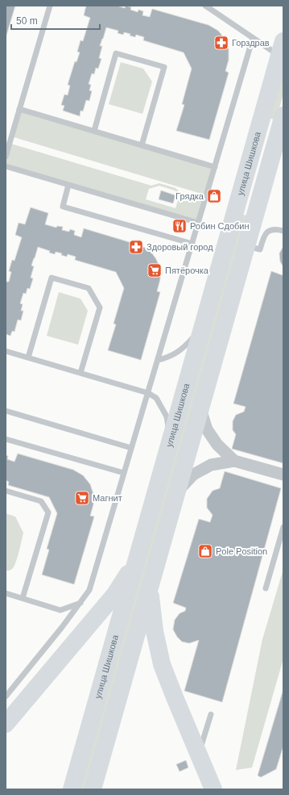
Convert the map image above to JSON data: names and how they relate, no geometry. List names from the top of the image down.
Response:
{
  "streets": {
    "main road": ["улица Шишкова"]
  },
  "places": {
    "pharmacy": ["Горздрав", "Здоровый город"],
    "shop": ["Грядка", "Pole Position"],
    "restaurant": ["Робин Сдобин"],
    "supermarket": ["Пятёрочка", "Магнит"]
  },
  "scale_bar": "50 m"
}
